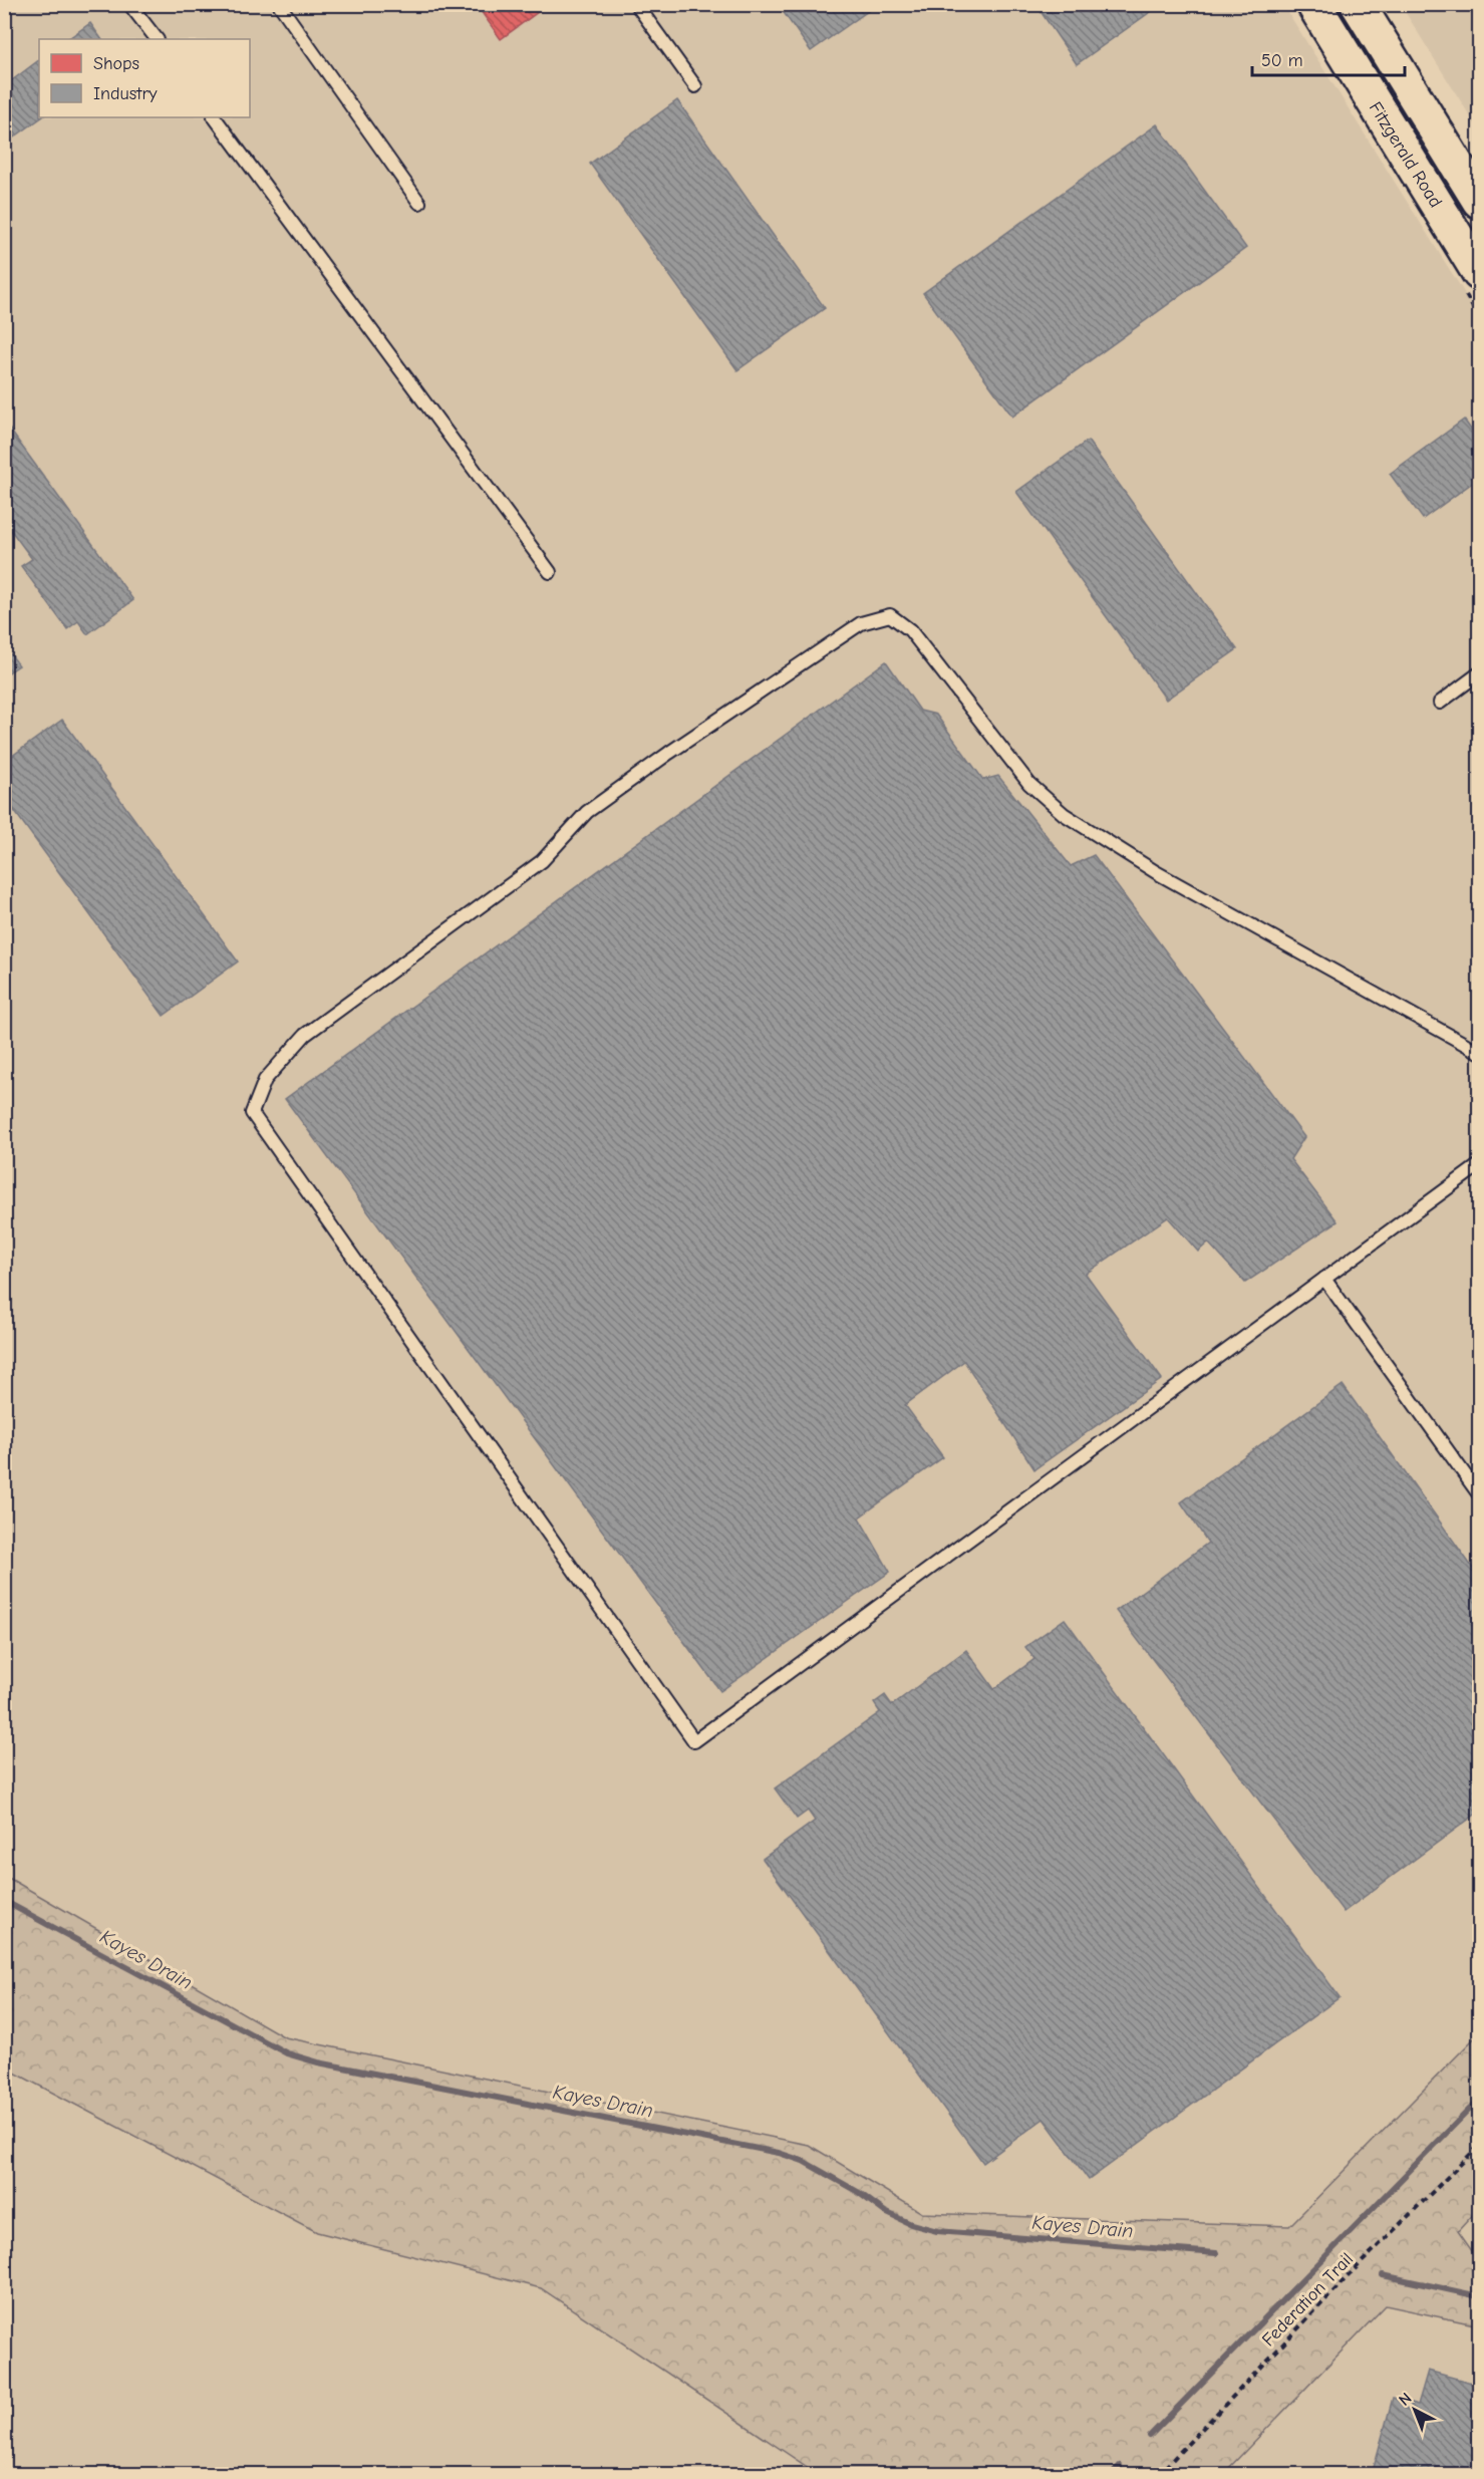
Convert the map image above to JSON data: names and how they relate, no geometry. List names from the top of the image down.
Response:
{
  "streets": {
    "main road": ["Fitzgerald Road"],
    "path": ["Federation Trail"]
  },
  "water": ["Kayes Drain"],
  "legend": ["Shops", "Industry"],
  "scale_bar": "50 m",
  "north": "top left"
}
